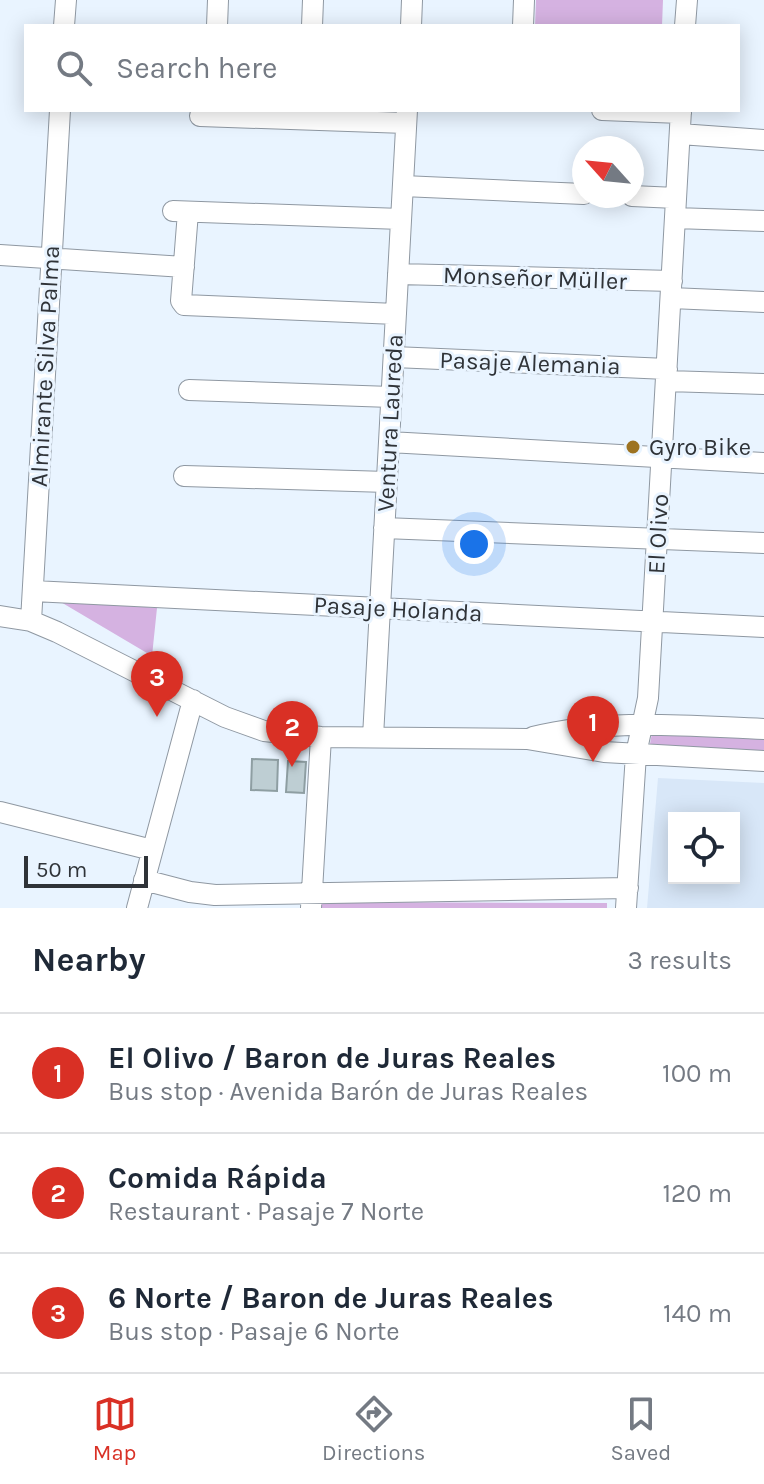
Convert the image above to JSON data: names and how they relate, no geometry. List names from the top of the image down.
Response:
{
  "streets": {
    "street": [
      "Monseñor Müller",
      "Pasaje Alemania",
      "Almirante Silva Palma",
      "Ventura Laureda",
      "El Olivo",
      "Pasaje Holanda"
    ]
  },
  "crossings": [
    ["Monseñor Müller", "Ventura Laureda"],
    ["Monseñor Müller", "El Olivo"],
    ["Pasaje Alemania", "Ventura Laureda"],
    ["Pasaje Alemania", "El Olivo"],
    ["Almirante Silva Palma", "Pasaje Holanda"],
    ["Ventura Laureda", "Pasaje Holanda"],
    ["El Olivo", "Pasaje Holanda"]
  ],
  "places": ["Gyro Bike"],
  "scale_bar": "50 m",
  "north": "top left",
  "page": {
    "search": "Search here",
    "pins": ["3", "1", "2"],
    "scale": "50 m",
    "heading": ["Nearby", "3 results"],
    "list": [
      {
        "mark": "1",
        "name": "El Olivo / Baron de Juras Reales",
        "note": "Bus stop · Avenida Barón de Juras Reales",
        "value": "100 m"
      },
      {
        "mark": "2",
        "name": "Comida Rápida",
        "note": "Restaurant · Pasaje 7 Norte",
        "value": "120 m"
      },
      {
        "mark": "3",
        "name": "6 Norte / Baron de Juras Reales",
        "note": "Bus stop · Pasaje 6 Norte",
        "value": "140 m"
      }
    ],
    "nav": ["Map", "Directions", "Saved"]
  }
}
